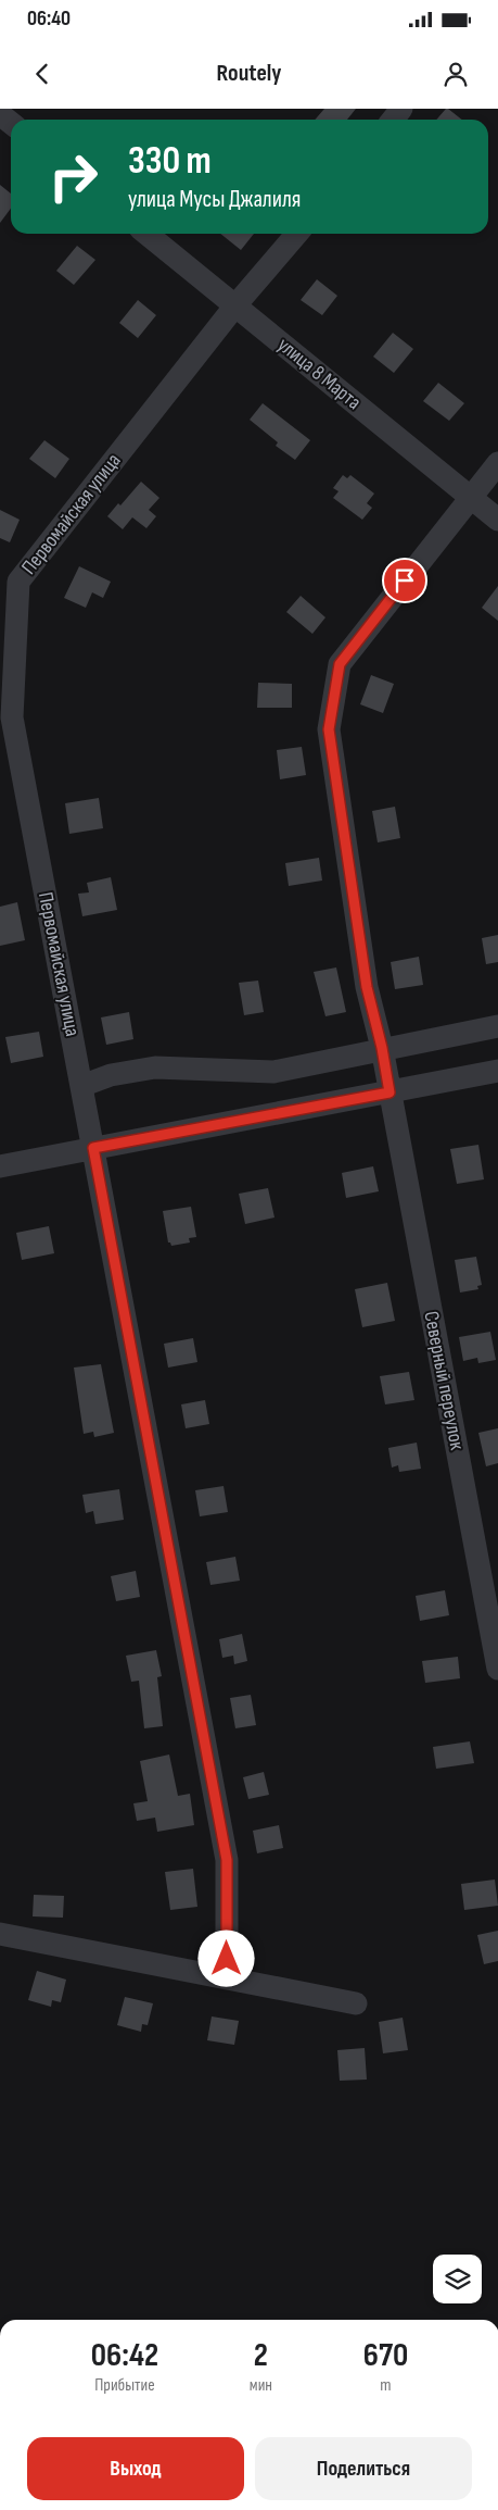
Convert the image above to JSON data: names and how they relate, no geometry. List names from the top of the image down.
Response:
{
  "streets": {
    "street": ["улица 8 Марта", "Первомайская улица", "Северный переулок"]
  },
  "crossings": [
    ["улица 8 Марта", "Первомайская улица"],
    ["улица 8 Марта", "Северный переулок"]
  ],
  "page": {
    "status": "06:40",
    "header": "Routely",
    "turn": ["330 m", "улица Мусы Джалиля"],
    "eta": [
      "06:42",
      "Прибытие",
      "2",
      "мин",
      "670",
      "m"
    ],
    "buttons": ["Выход", "Поделиться"]
  }
}
